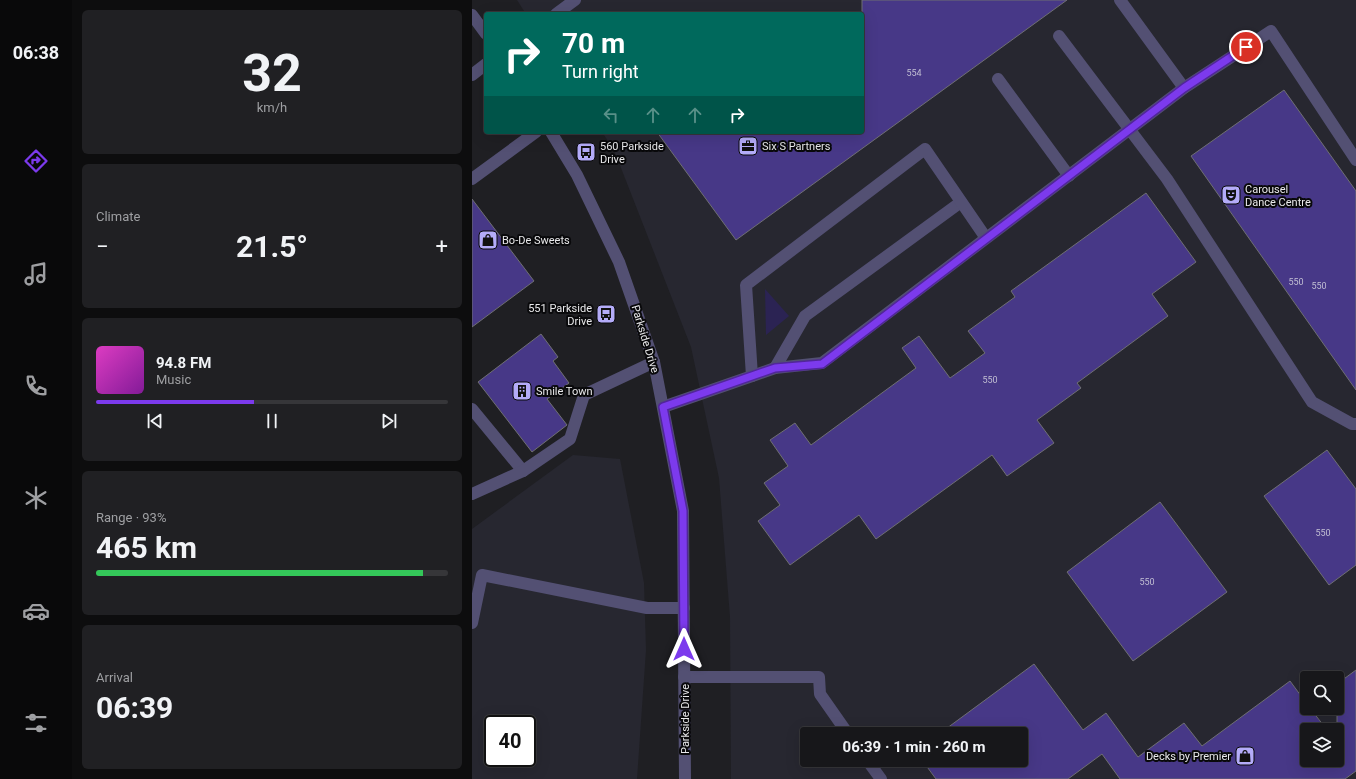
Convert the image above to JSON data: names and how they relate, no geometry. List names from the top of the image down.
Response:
{
  "streets": {
    "street": ["Parkside Drive"]
  },
  "places": {
    "office": ["Six S Partners"],
    "bus stop": ["560 Parkside Drive", "551 Parkside Drive"],
    "theatre": ["Carousel Dance Centre"],
    "shop": ["Bo-De Sweets", "Decks by Premier"],
    "building": ["Smile Town"]
  },
  "house_numbers": [
    "554",
    "550",
    "550",
    "550",
    "550",
    "550"
  ],
  "page": {
    "tabs": "06:38",
    "tile": [
      ["32", "km/h"],
      "Climate",
      ["Range · 93%", "465 km"],
      ["Arrival", "06:39"]
    ],
    "turn": ["70 m", "Turn right"],
    "heat": ["−", "21.5°", "+"],
    "song": ["94.8 FM", "Music"],
    "limit": "40",
    "trip": "06:39 · 1 min · 260 m"
  }
}
